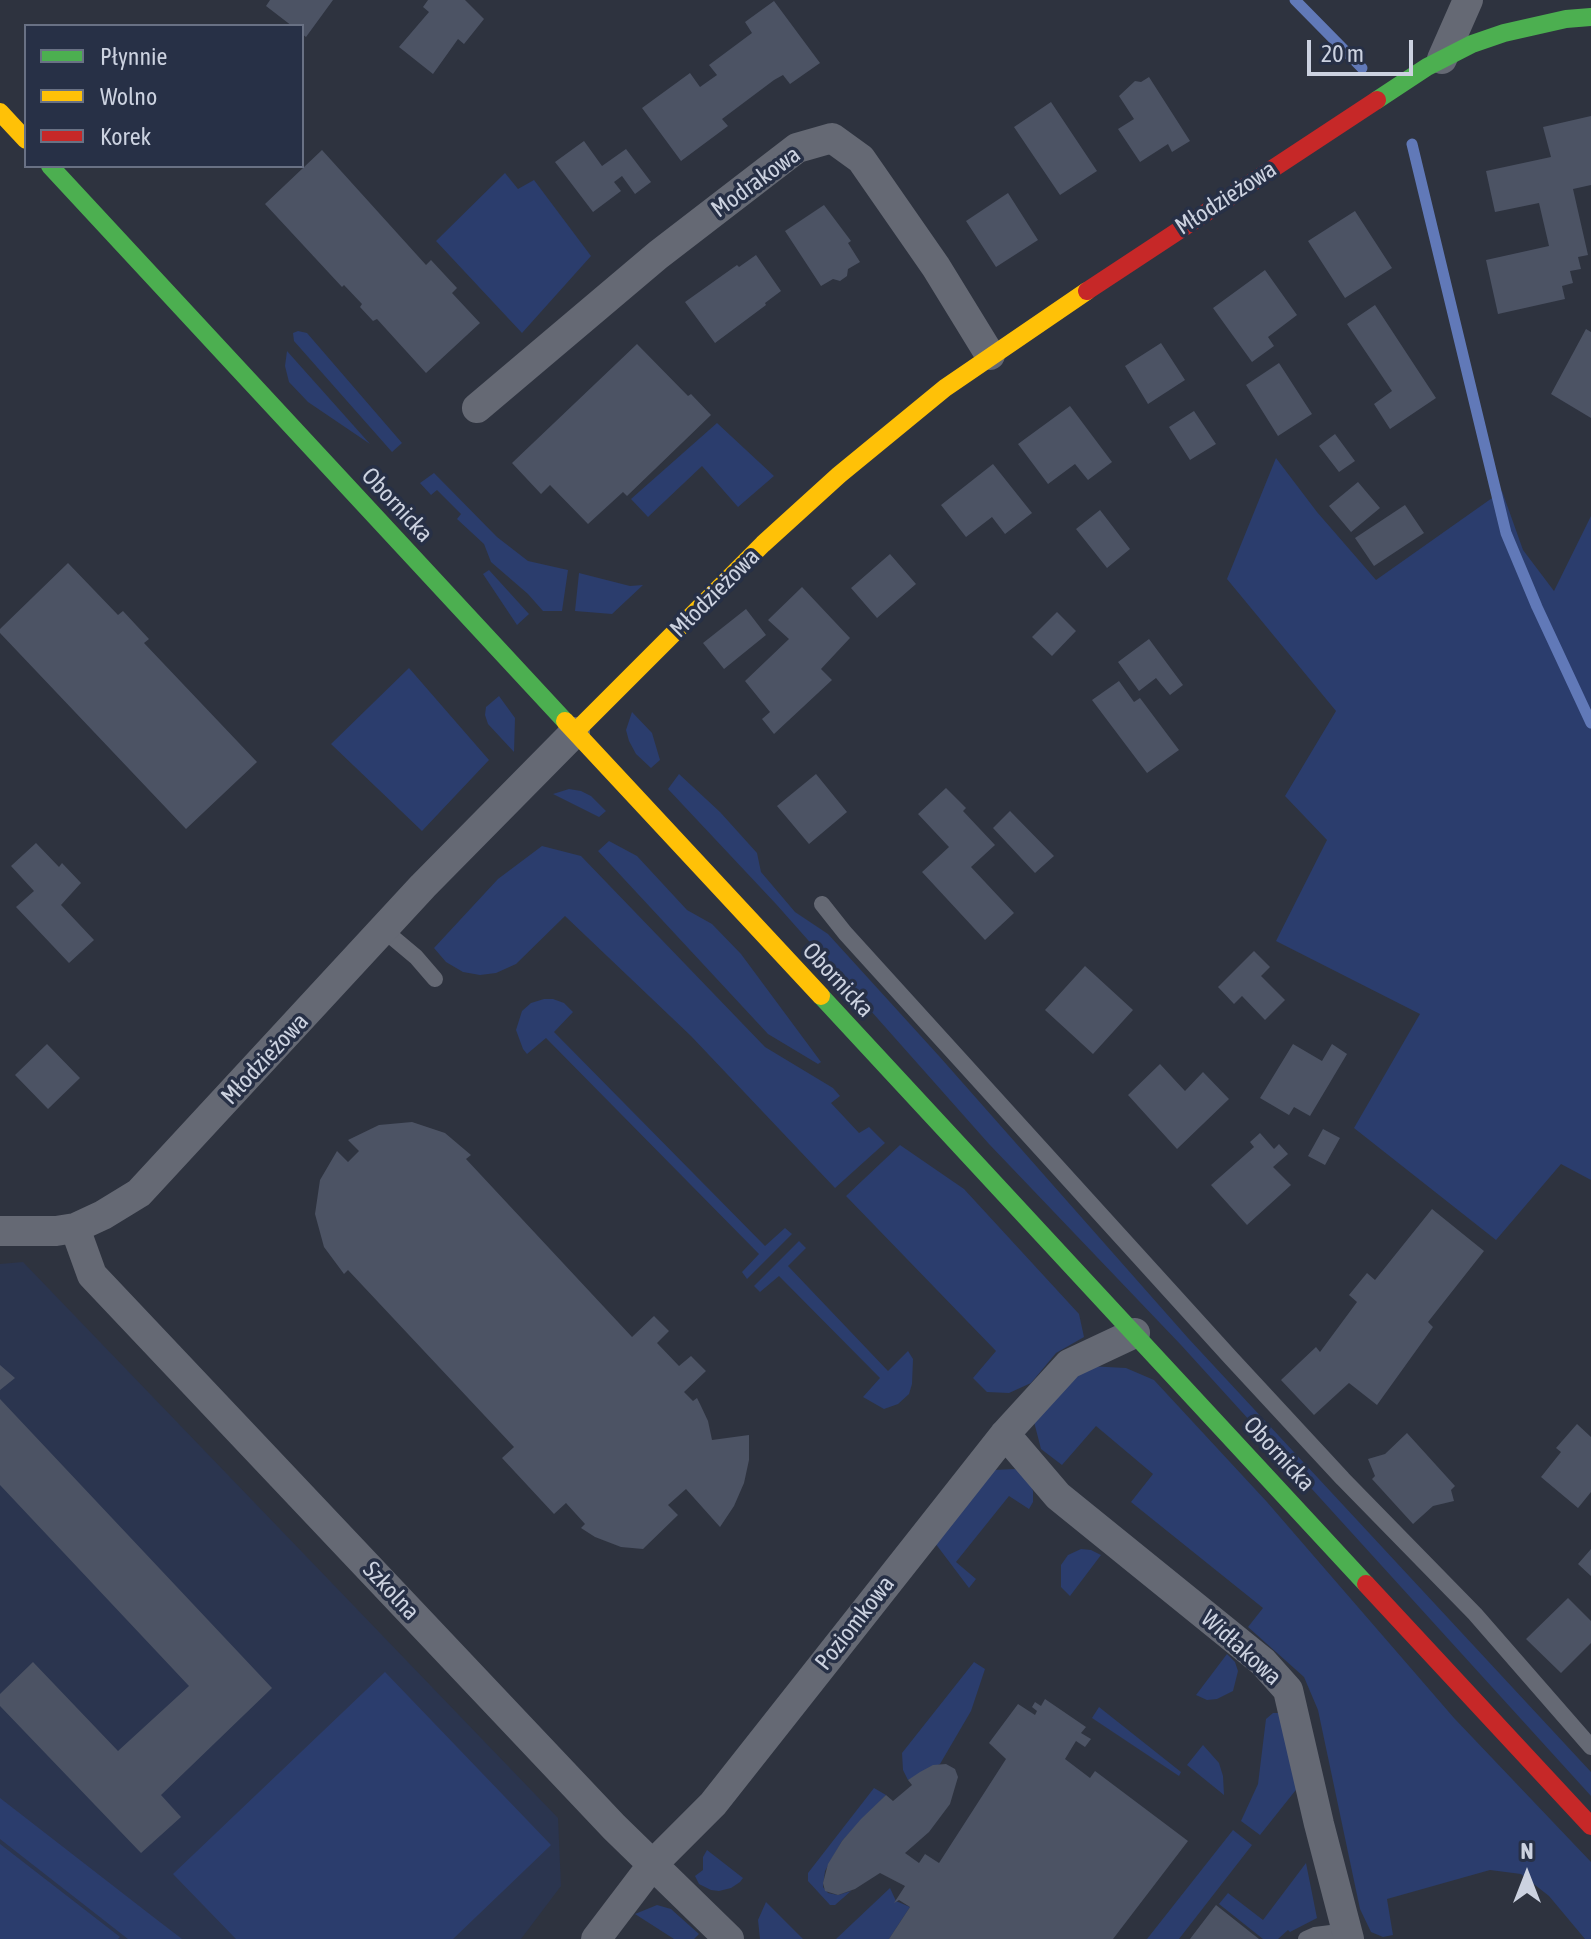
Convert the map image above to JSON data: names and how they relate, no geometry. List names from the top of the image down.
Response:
{
  "streets": {
    "main road": ["Młodzieżowa", "Obornicka"],
    "street": [
      "Modrakowa",
      "Szkolna",
      "Poziomkowa",
      "Widłakowa"
    ]
  },
  "crossings": [
    ["Modrakowa", "Młodzieżowa"],
    ["Młodzieżowa", "Obornicka"],
    ["Młodzieżowa", "Szkolna"],
    ["Obornicka", "Poziomkowa"],
    ["Szkolna", "Poziomkowa"],
    ["Poziomkowa", "Widłakowa"]
  ],
  "legend": ["Płynnie", "Wolno", "Korek"],
  "scale_bar": "20 m",
  "north": "top"
}
